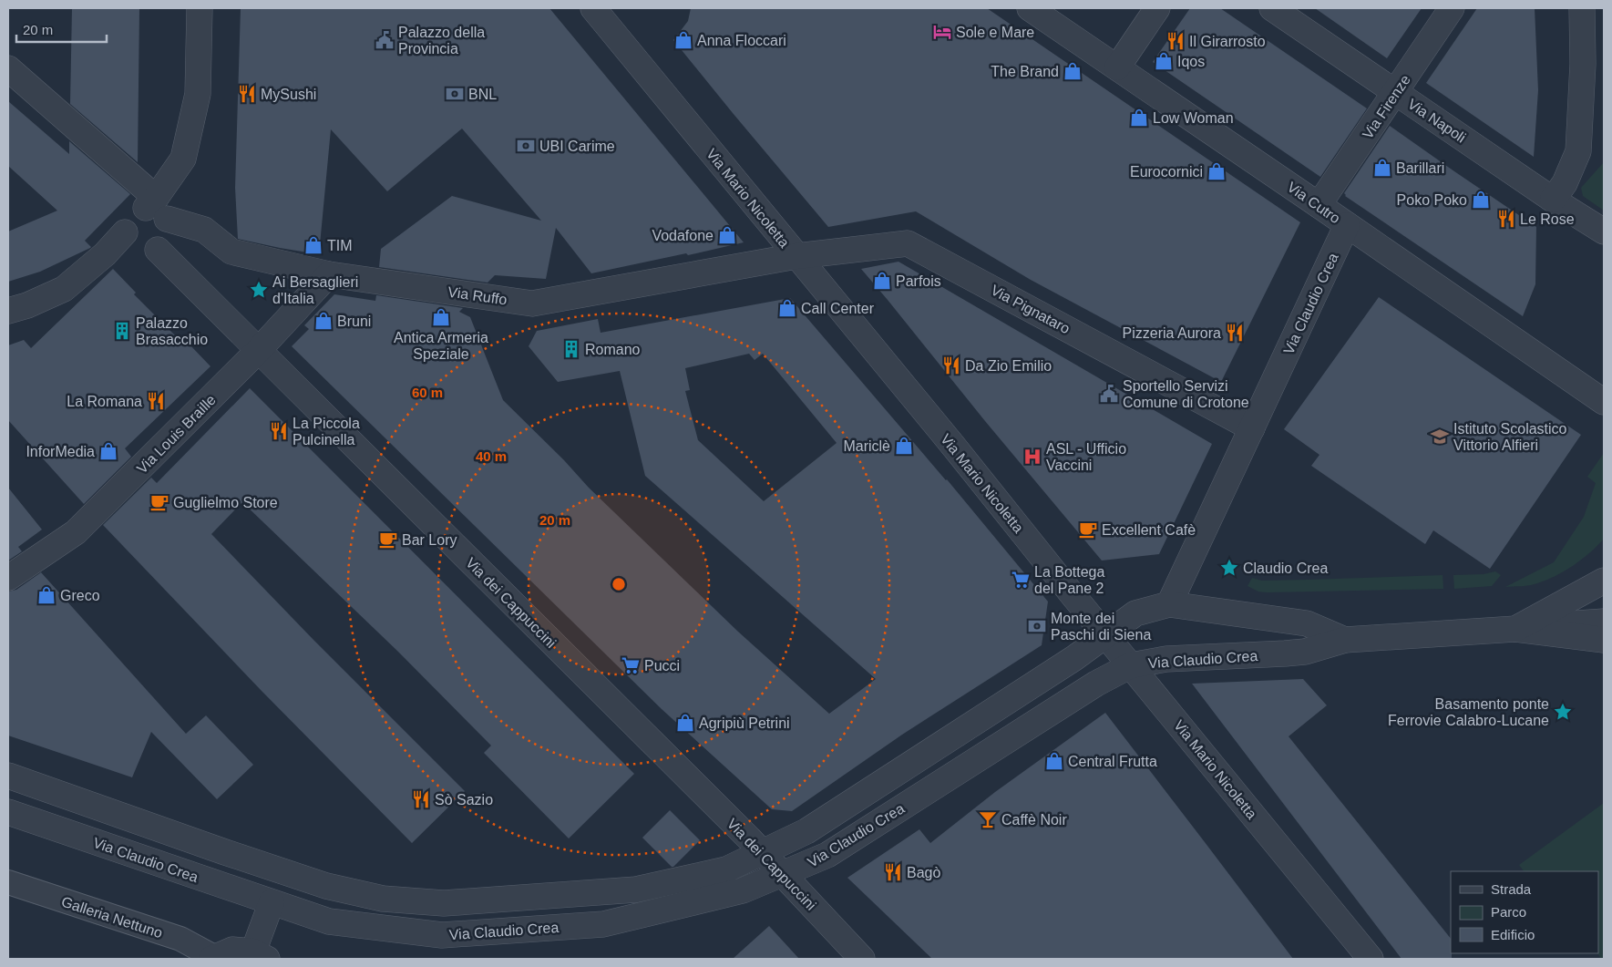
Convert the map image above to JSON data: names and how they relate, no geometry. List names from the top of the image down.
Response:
{
  "streets": {
    "street": [
      "Via Firenze",
      "Via Napoli",
      "Via Mario Nicoletta",
      "Via Cutro",
      "Via Ruffo",
      "Via Claudio Crea",
      "Via Pignataro",
      "Via Louis Braille",
      "Via dei Cappuccini",
      "Galleria Nettuno"
    ]
  },
  "crossings": [
    ["Via Firenze", "Via Napoli"],
    ["Via Firenze", "Via Cutro"],
    ["Via Mario Nicoletta", "Via Ruffo"],
    ["Via Mario Nicoletta", "Via Claudio Crea"],
    ["Via Mario Nicoletta", "Via Pignataro"],
    ["Via Cutro", "Via Claudio Crea"],
    ["Via Ruffo", "Via Pignataro"],
    ["Via Ruffo", "Via Louis Braille"],
    ["Via Ruffo", "Via dei Cappuccini"],
    ["Via Claudio Crea", "Via Pignataro"],
    ["Via Claudio Crea", "Via dei Cappuccini"],
    ["Via Louis Braille", "Via dei Cappuccini"]
  ],
  "places": {
    "hotel": ["Sole e Mare"],
    "public building": ["Palazzo della Provincia", "Sportello Servizi Comune di Crotone"],
    "shop": [
      "Anna Floccari",
      "Iqos",
      "The Brand",
      "Low Woman",
      "Barillari",
      "Eurocornici",
      "Poko Poko",
      "Vodafone",
      "TIM",
      "Parfois",
      "Call Center",
      "Antica Armeria Speziale",
      "Bruni",
      "Mariclè",
      "InforMedia",
      "Greco",
      "Agripiù Petrini",
      "Central Frutta"
    ],
    "restaurant": [
      "Il Girarrosto",
      "MySushi",
      "Le Rose",
      "Pizzeria Aurora",
      "Da Zio Emilio",
      "La Romana",
      "La Piccola Pulcinella",
      "Sò Sazio",
      "Bagò"
    ],
    "bank": ["BNL", "UBI Carime", "Monte dei Paschi di Siena"],
    "place": ["Ai Bersaglieri d'Italia", "Claudio Crea", "Basamento ponte Ferrovie Calabro-Lucane"],
    "building": ["Palazzo Brasacchio", "Romano"],
    "school or university": ["Istituto Scolastico Vittorio Alfieri"],
    "hospital": ["ASL - Ufficio Vaccini"],
    "cafe": ["Guglielmo Store", "Excellent Cafè", "Bar Lory"],
    "supermarket": ["La Bottega del Pane 2", "Pucci"],
    "bar": ["Caffè Noir"]
  },
  "legend": ["Strada", "Parco", "Edificio"],
  "scale_bar": "20 m",
  "rings": ["60 m", "40 m", "20 m"]
}
